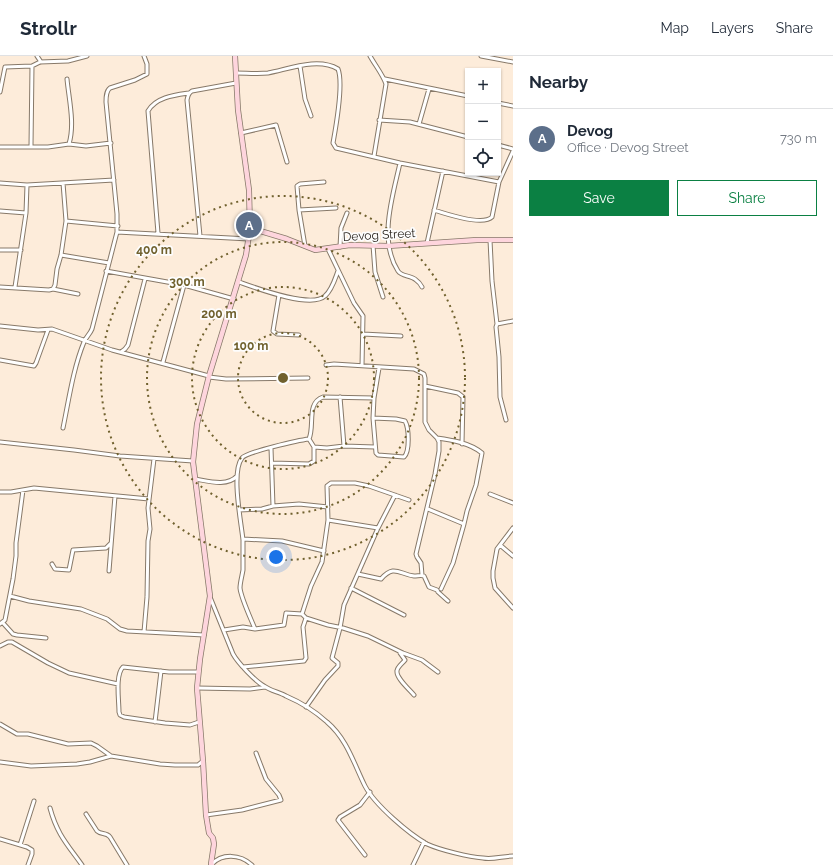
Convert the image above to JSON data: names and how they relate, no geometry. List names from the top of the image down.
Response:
{
  "streets": {
    "street": ["Devog Street"]
  },
  "page": {
    "header": "Strollr",
    "nav": ["Map", "Layers", "Share"],
    "heading": "Nearby",
    "map_buttons": ["+", "−"],
    "list": [
      {
        "mark": "A",
        "name": "Devog",
        "note": "Office · Devog Street",
        "value": "730 m"
      }
    ],
    "buttons": ["Save", "Share"],
    "pins": "A"
  },
  "rings": [
    "400 m",
    "300 m",
    "200 m",
    "100 m"
  ]
}
